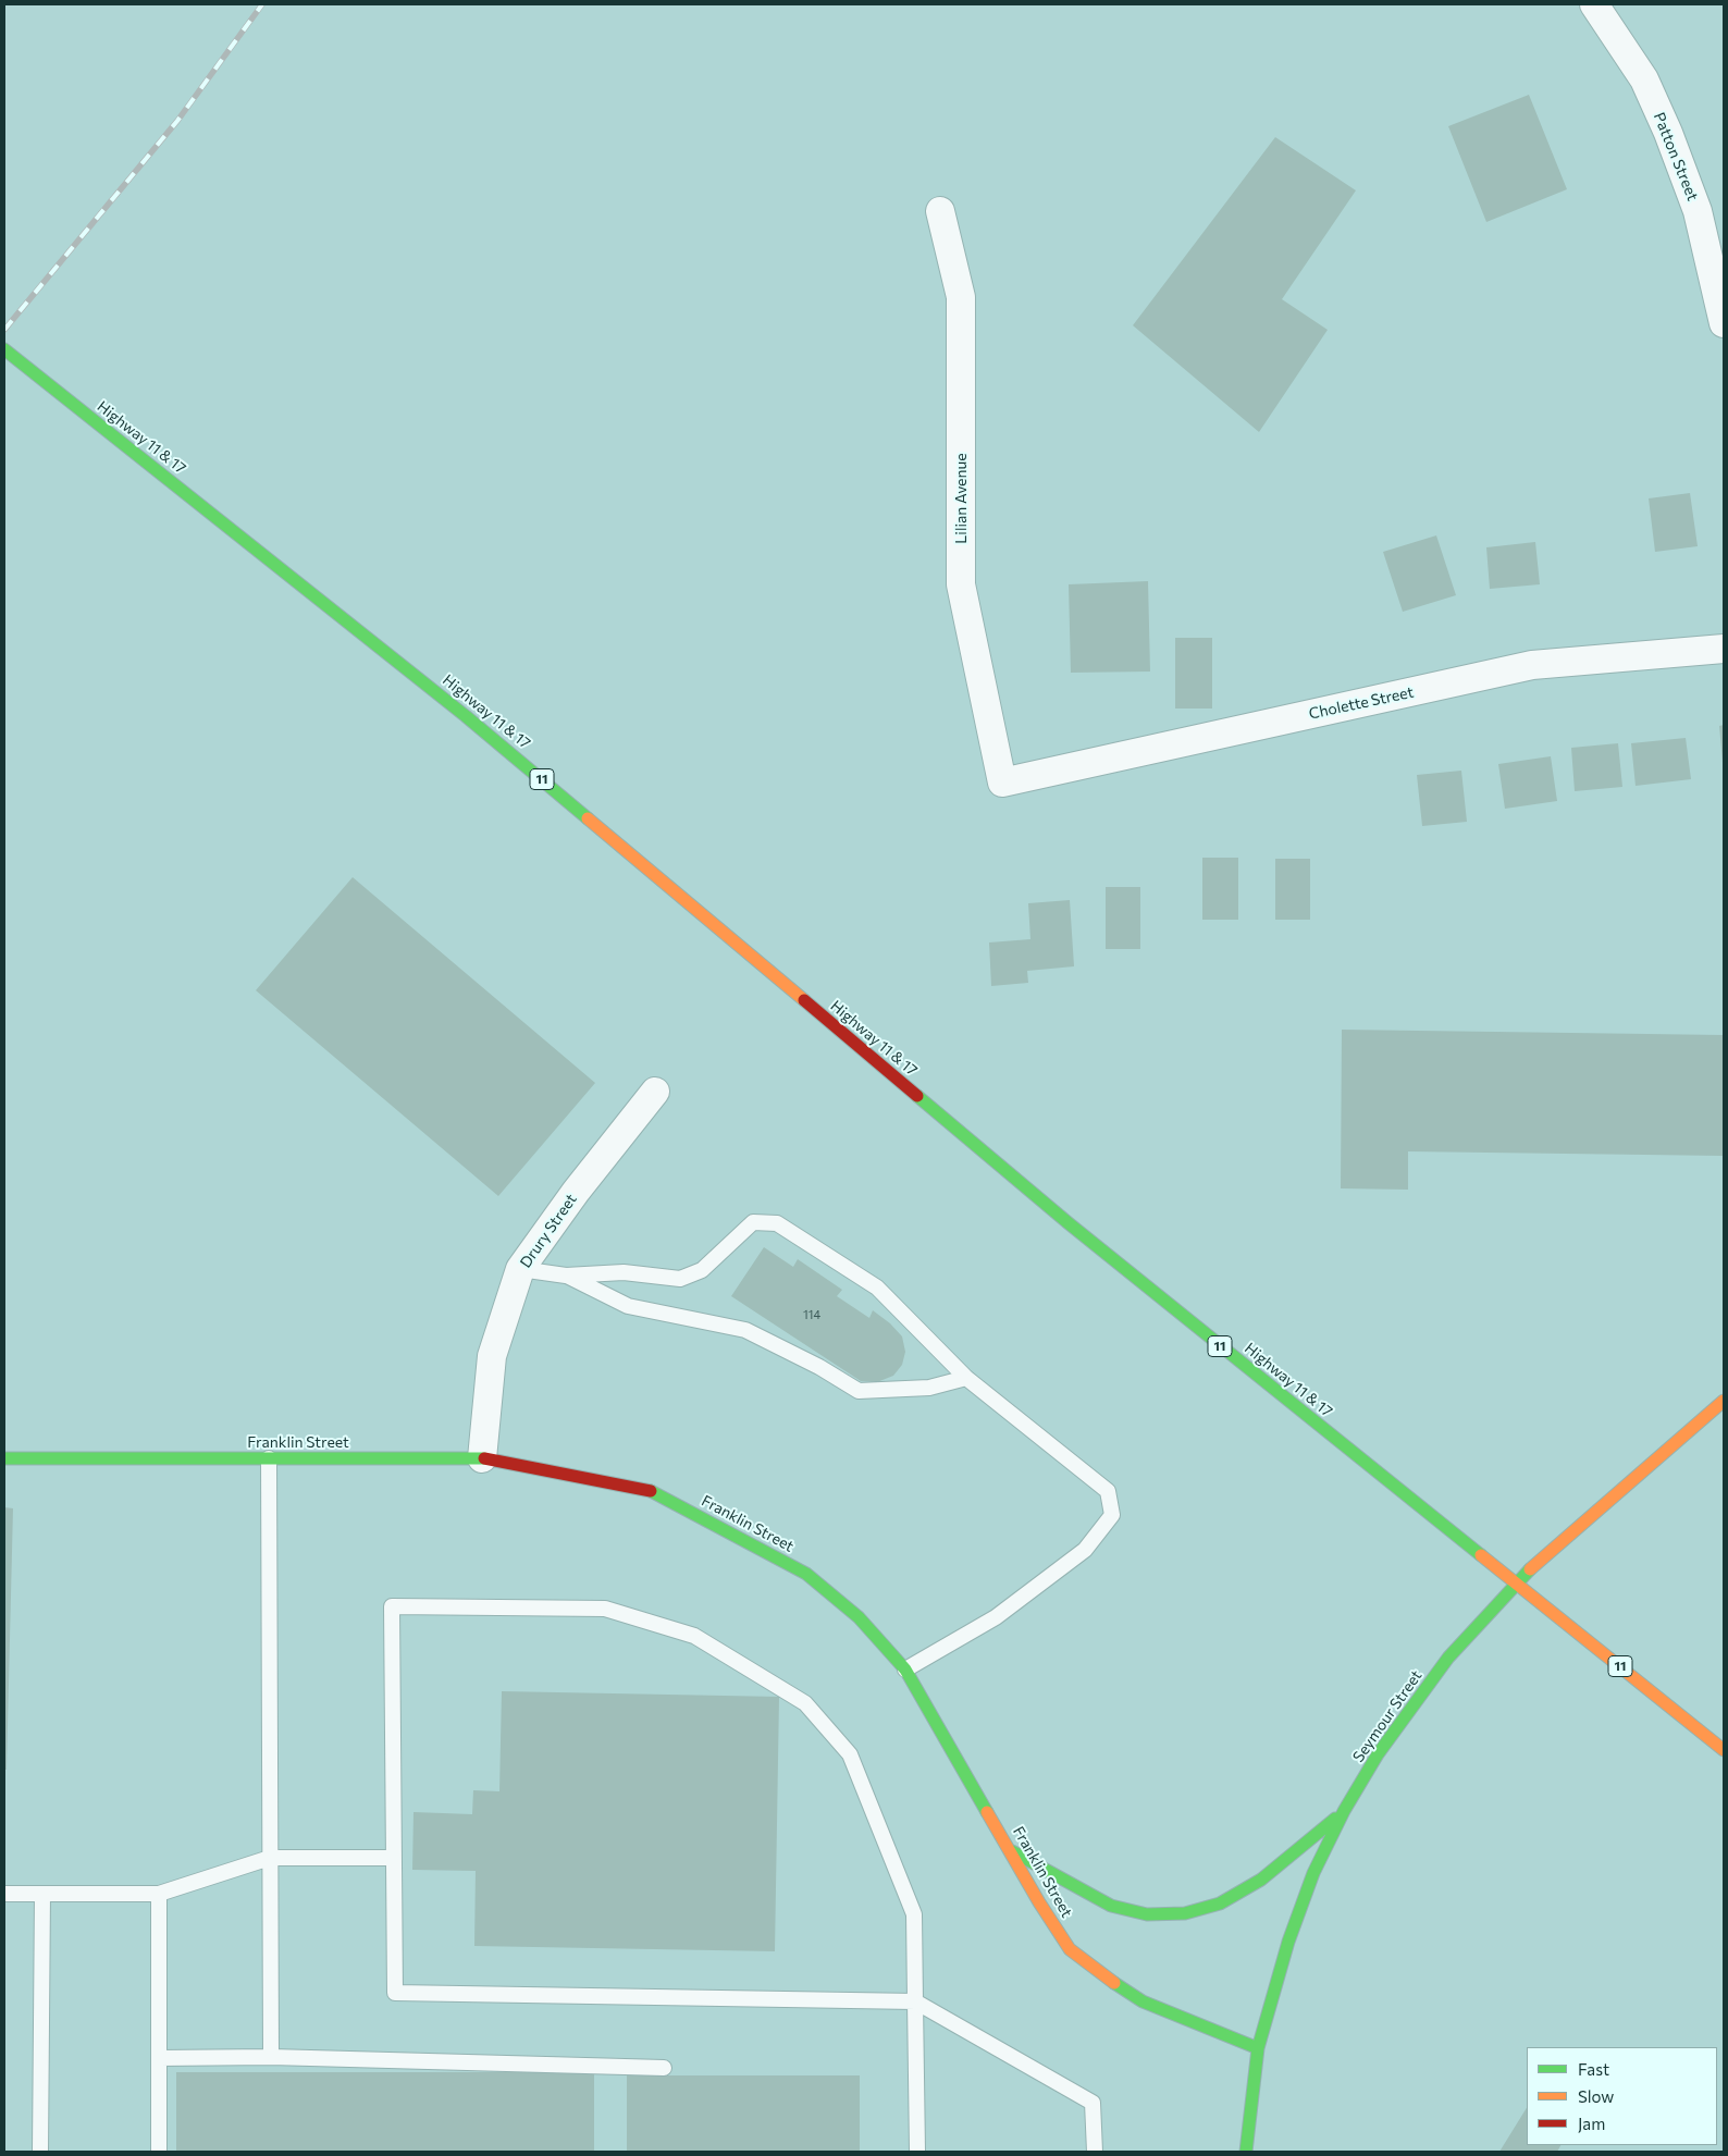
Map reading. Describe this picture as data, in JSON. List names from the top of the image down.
{
  "streets": {
    "main road": [
      "Highway 11 & 17",
      "11",
      "Franklin Street",
      "Seymour Street"
    ],
    "street": [
      "Patton Street",
      "Lilian Avenue",
      "Cholette Street",
      "Drury Street"
    ]
  },
  "crossings": [
    ["Highway 11 & 17", "Seymour Street"],
    ["Lilian Avenue", "Cholette Street"],
    ["Drury Street", "Franklin Street"],
    ["Franklin Street", "Seymour Street"]
  ],
  "house_numbers": ["114"],
  "legend": ["Fast", "Slow", "Jam"]
}
